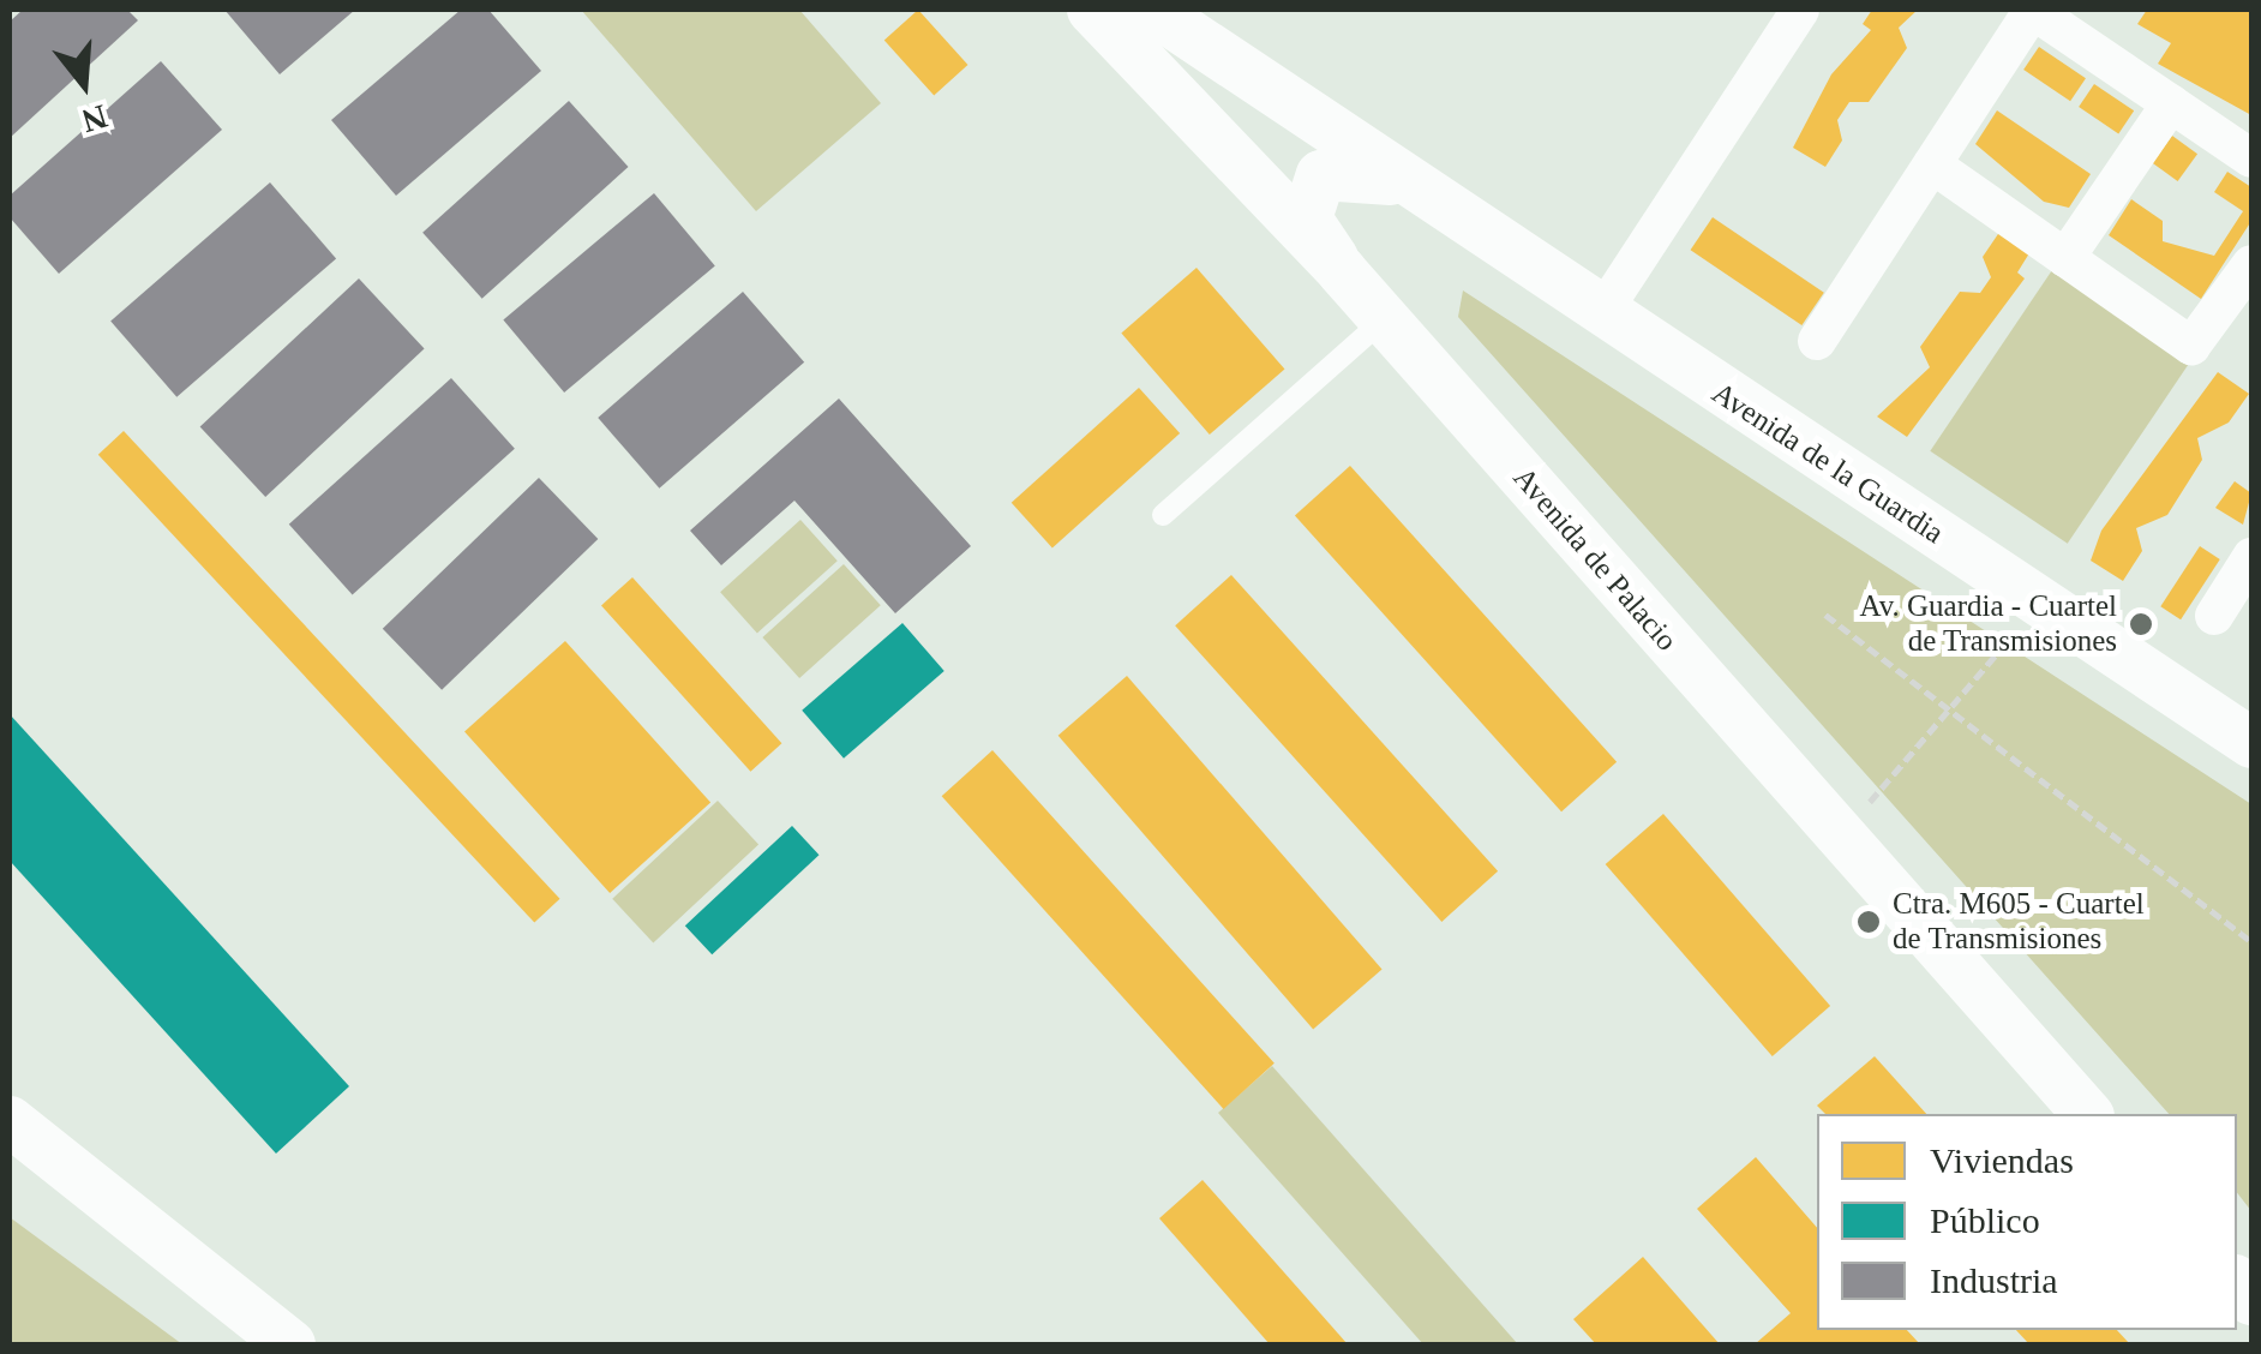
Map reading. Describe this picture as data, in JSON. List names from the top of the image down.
{
  "streets": {
    "street": ["Avenida de la Guardia", "Avenida de Palacio"]
  },
  "crossings": [
    ["Avenida de la Guardia", "Avenida de Palacio"]
  ],
  "places": ["Av. Guardia - Cuartel de Transmisiones", "Ctra. M605 - Cuartel de Transmisiones"],
  "legend": ["Viviendas", "Público", "Industria"],
  "north": "bottom"
}
